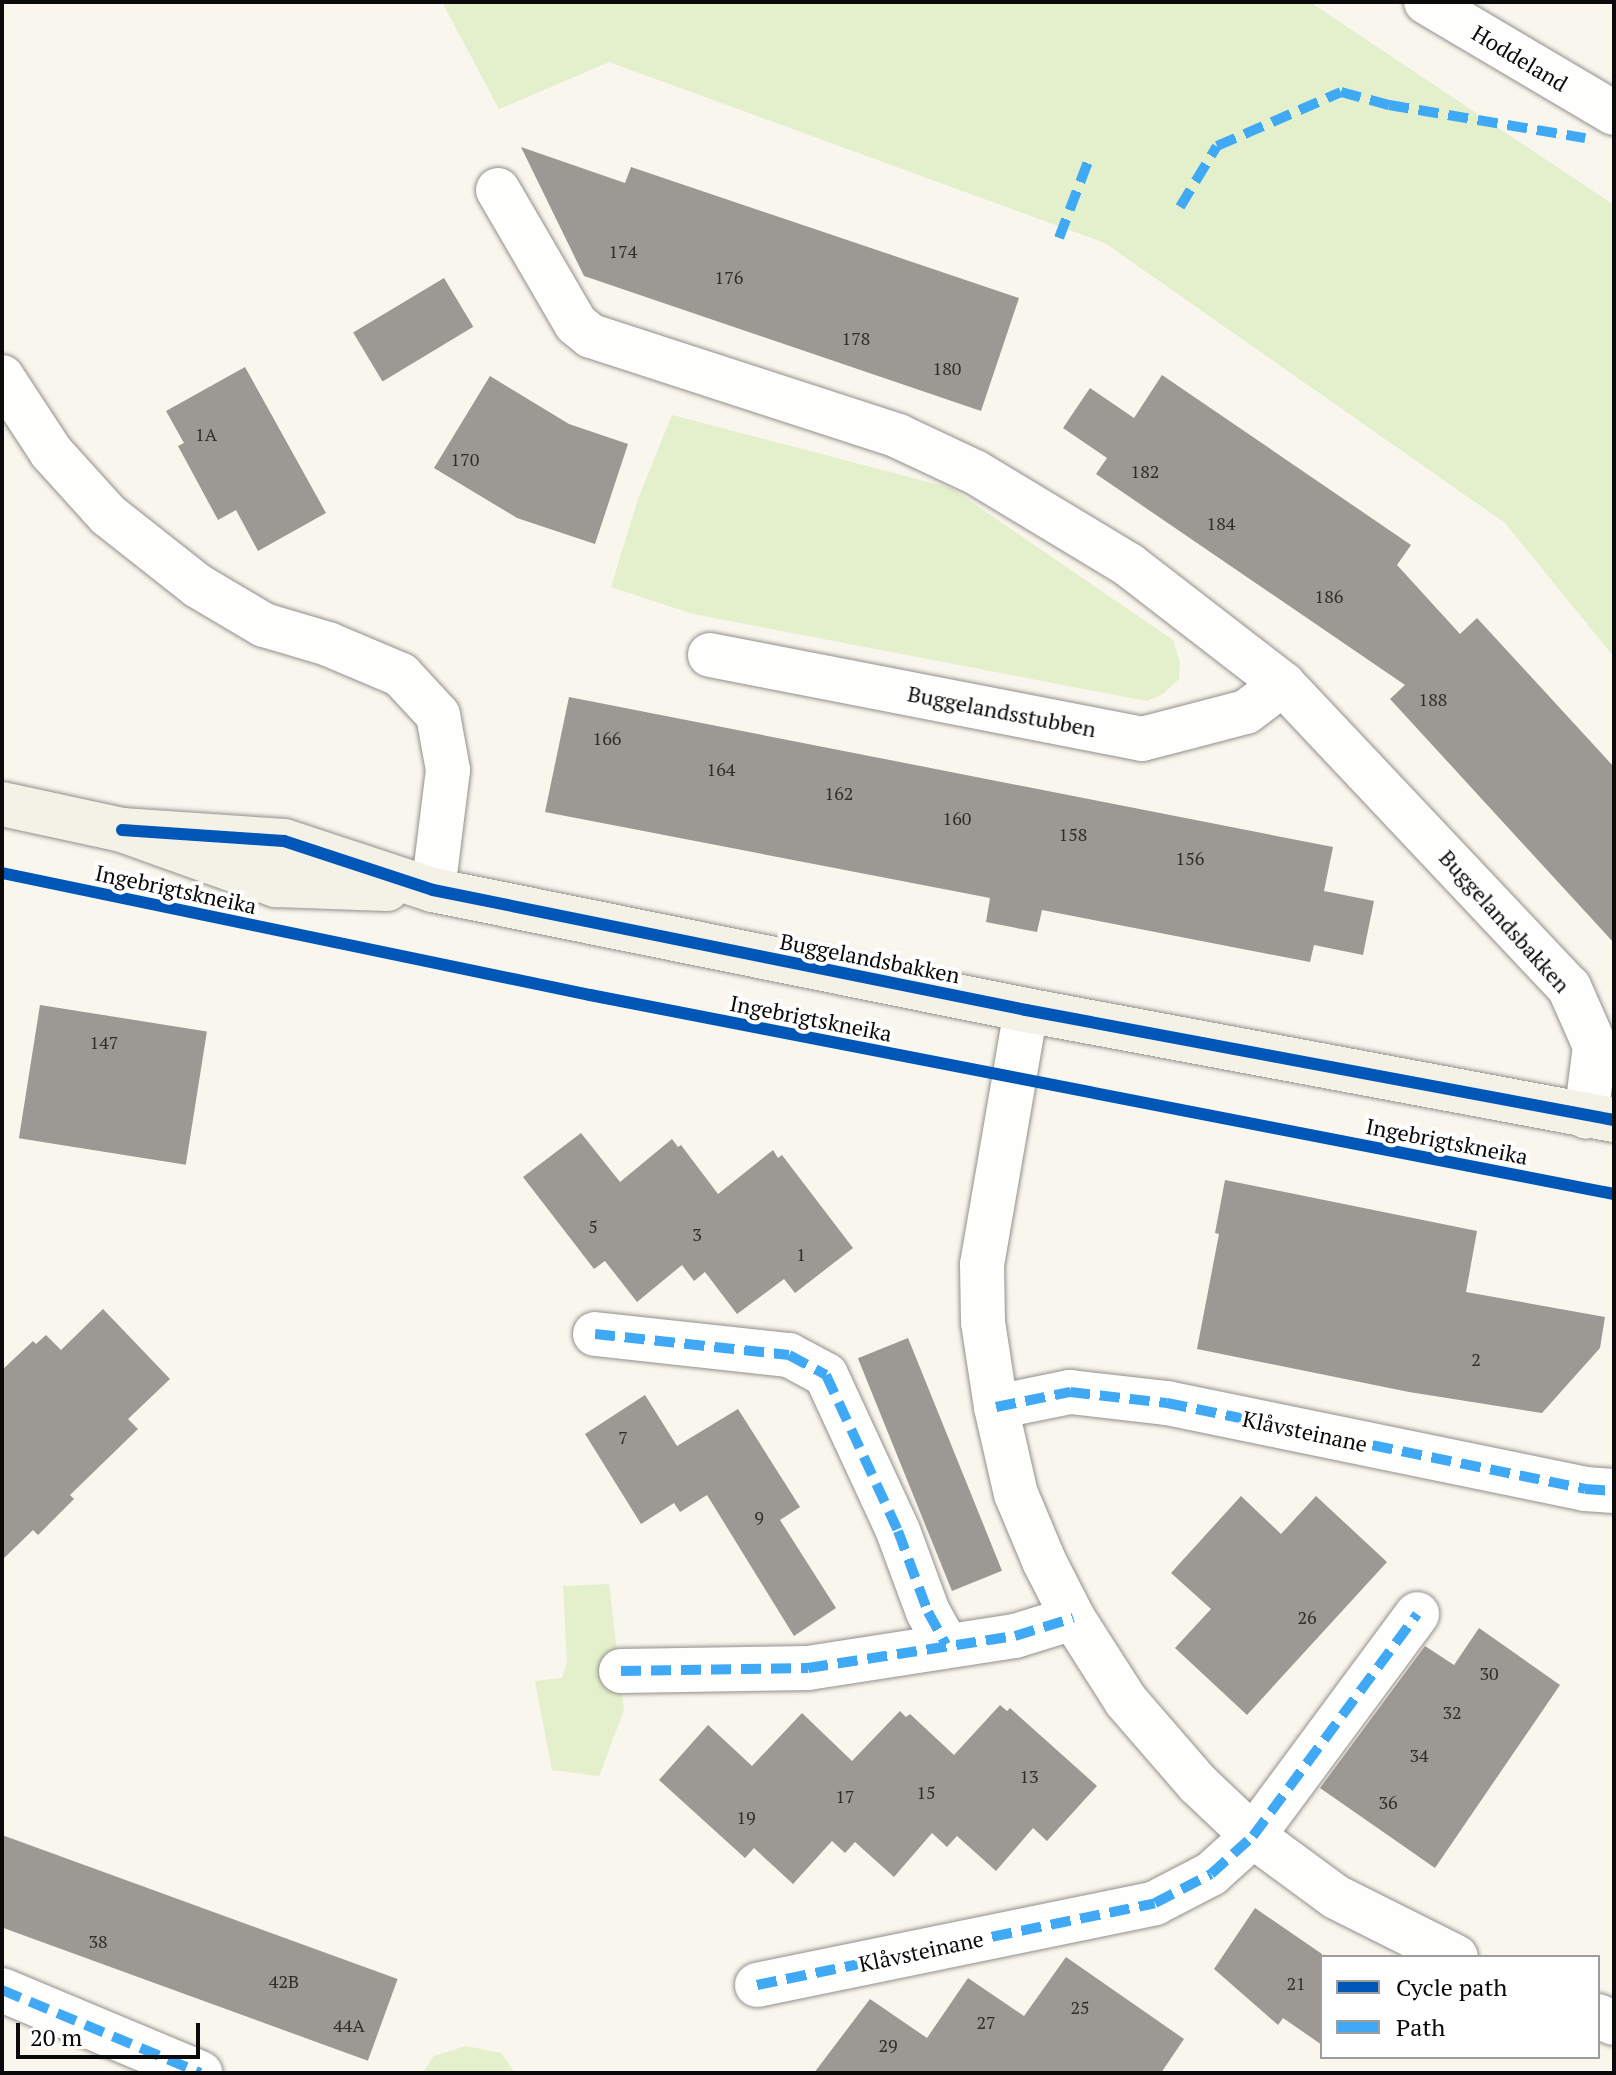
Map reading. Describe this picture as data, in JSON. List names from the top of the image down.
{
  "streets": {
    "street": [
      "Hoddeland",
      "Buggelandsstubben",
      "Buggelandsbakken",
      "Klåvsteinane"
    ],
    "cycle path": ["Ingebrigtskneika"]
  },
  "crossings": [
    ["Buggelandsstubben", "Buggelandsbakken"]
  ],
  "house_numbers": [
    "174",
    "176",
    "178",
    "180",
    "1A",
    "170",
    "182",
    "184",
    "186",
    "188",
    "166",
    "164",
    "162",
    "160",
    "158",
    "156",
    "147",
    "5",
    "3",
    "1",
    "2",
    "7",
    "9",
    "26",
    "30",
    "32",
    "34",
    "13",
    "15",
    "17",
    "36",
    "19",
    "38",
    "42B",
    "21",
    "25",
    "27",
    "44A",
    "29"
  ],
  "legend": ["Cycle path", "Path"],
  "scale_bar": "20 m"
}
